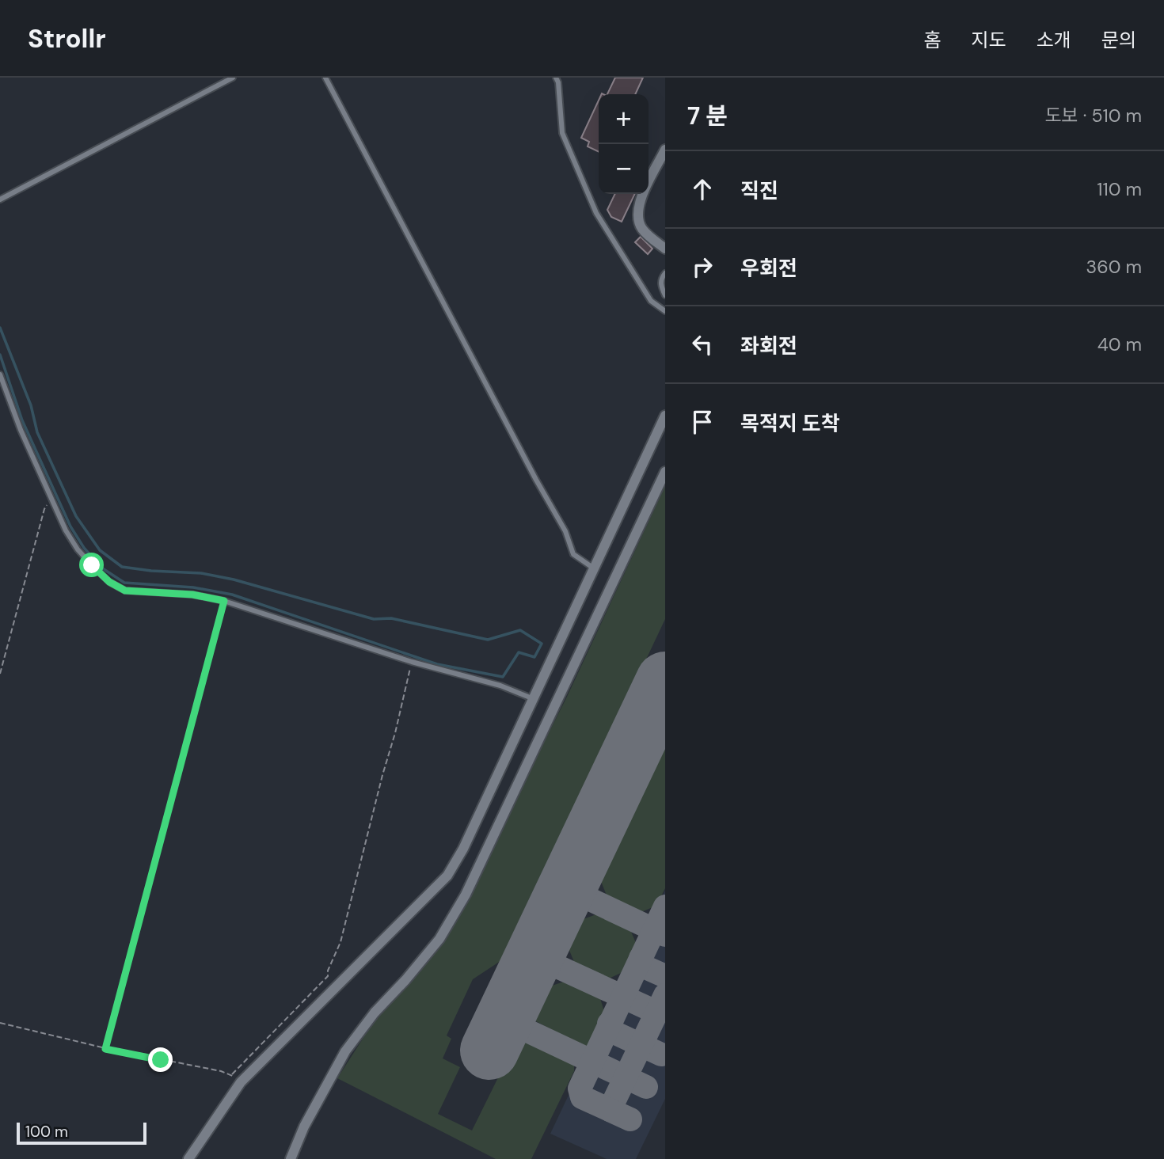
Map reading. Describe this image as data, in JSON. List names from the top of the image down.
{
  "scale_bar": "100 m",
  "page": {
    "header": "Strollr",
    "nav": [
      "홈",
      "지도",
      "소개",
      "문의"
    ],
    "heading": ["7 분", "도보 · 510 m"],
    "map_buttons": ["+", "−"],
    "list": [
      ["직진", "110 m"],
      ["우회전", "360 m"],
      ["좌회전", "40 m"],
      "목적지 도착"
    ],
    "scale": "100 m"
  }
}
